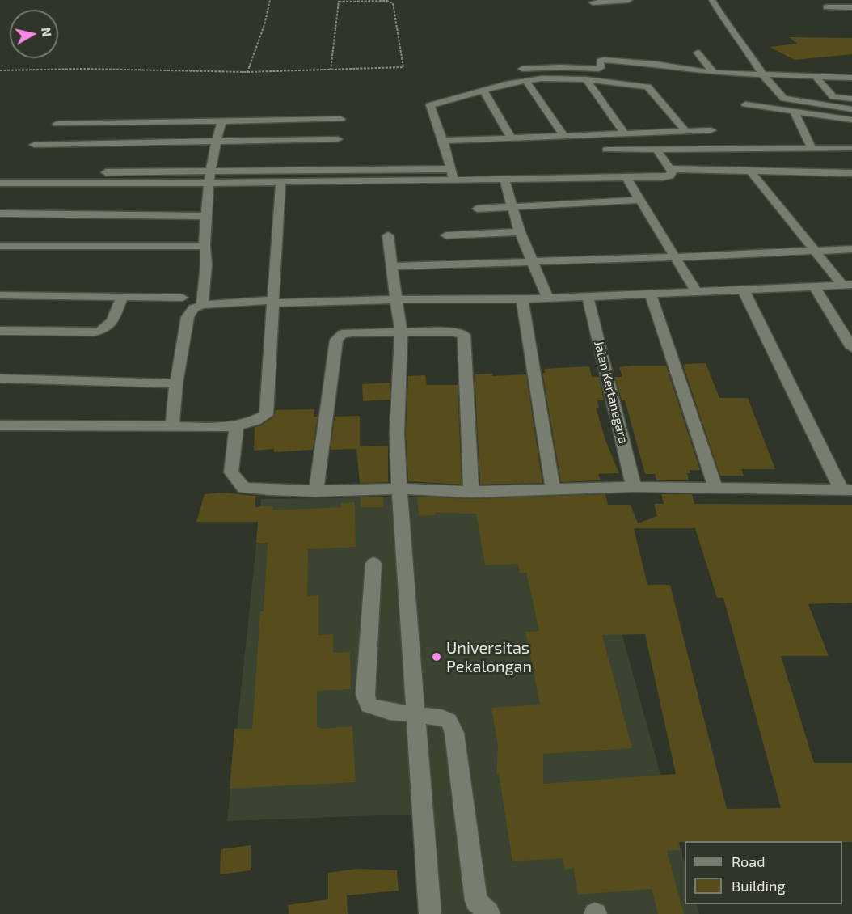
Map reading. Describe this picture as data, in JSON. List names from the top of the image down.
{
  "streets": {
    "street": ["Jalan Kertanegara"]
  },
  "places": ["Universitas Pekalongan"],
  "legend": ["Road", "Building"],
  "north": "right"
}
